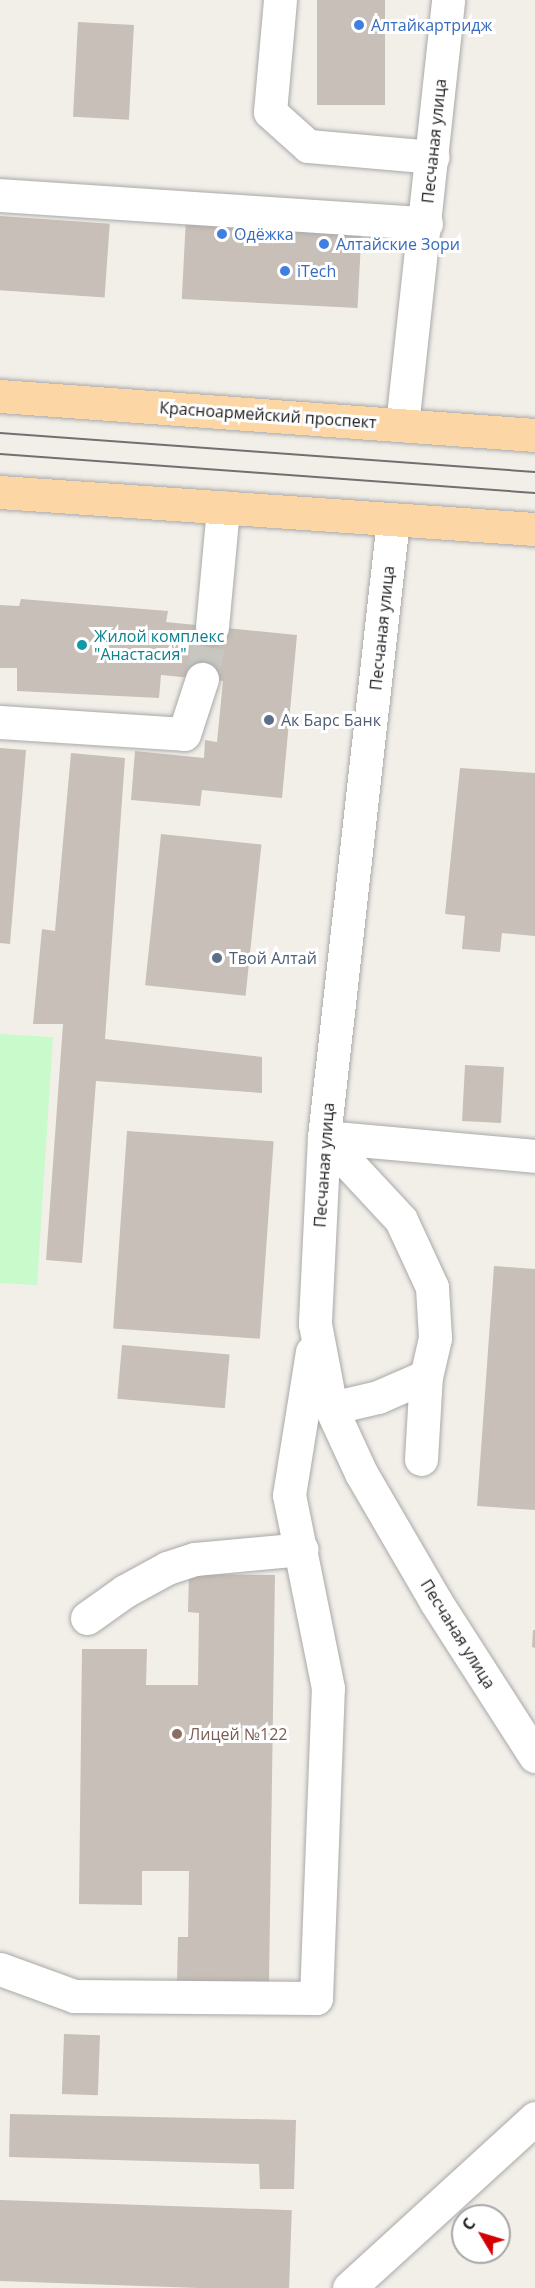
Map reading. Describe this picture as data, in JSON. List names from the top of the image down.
{
  "streets": {
    "main road": ["Красноармейский проспект"],
    "street": ["Песчаная улица"]
  },
  "crossings": [
    ["Песчаная улица", "Красноармейский проспект"]
  ],
  "places": [
    "Алтайкартридж",
    "Одёжка",
    "Алтайские Зори",
    "iTech",
    "Жилой комплекс \"Анастасия\"",
    "Ак Барс Банк",
    "Твой Алтай",
    "Лицей №122"
  ],
  "north": "top left"
}
